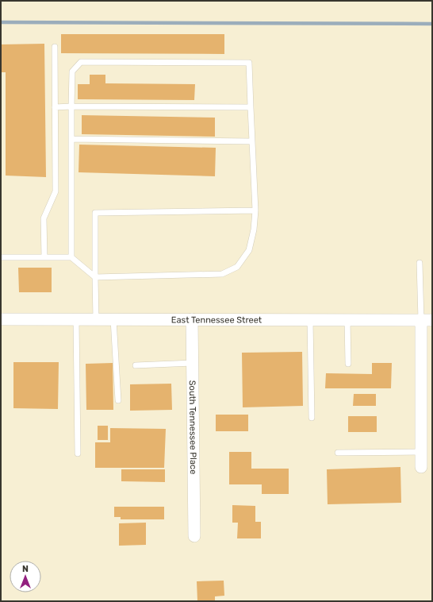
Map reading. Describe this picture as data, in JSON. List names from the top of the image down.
{
  "streets": {
    "street": ["East Tennessee Street", "South Tennessee Place"]
  },
  "crossings": [
    ["East Tennessee Street", "South Tennessee Place"]
  ],
  "north": "top"
}
